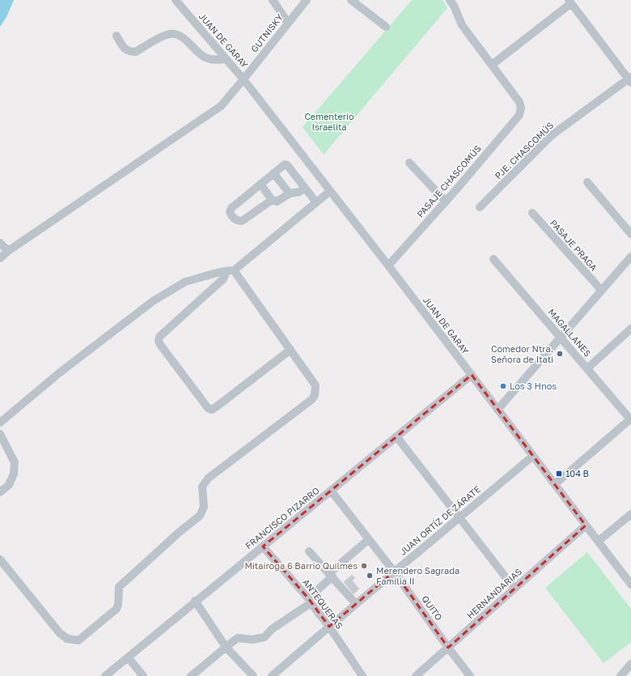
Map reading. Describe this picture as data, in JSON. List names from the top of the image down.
{
  "streets": {
    "street": [
      "GUTNISKY",
      "JUAN DE GARAY",
      "PJE. CHASCOMÚS",
      "PASAJE CHASCOMÚS",
      "PASAJE PRAGA",
      "MAGALLANES",
      "FRANCISCO PIZARRO",
      "JUAN ORTÍZ DE ZÁRATE",
      "HERNANDARIAS",
      "ANTEQUERAS",
      "QUITO"
    ]
  },
  "crossings": [
    ["GUTNISKY", "JUAN DE GARAY"],
    ["JUAN DE GARAY", "PASAJE CHASCOMÚS"],
    ["JUAN DE GARAY", "FRANCISCO PIZARRO"],
    ["JUAN DE GARAY", "JUAN ORTÍZ DE ZÁRATE"],
    ["JUAN DE GARAY", "HERNANDARIAS"],
    ["FRANCISCO PIZARRO", "ANTEQUERAS"],
    ["FRANCISCO PIZARRO", "QUITO"],
    ["JUAN ORTÍZ DE ZÁRATE", "ANTEQUERAS"],
    ["JUAN ORTÍZ DE ZÁRATE", "QUITO"],
    ["HERNANDARIAS", "QUITO"]
  ],
  "parks": ["Cementerio Israelita"],
  "places": {
    "other": [
      "Comedor Ntra. Señora de Itati",
      "Los 3 Hnos",
      "Mitairoga 6 Barrio Quilmes",
      "Merendero Sagrada Familia II"
    ],
    "transit": ["104 B"]
  }
}
